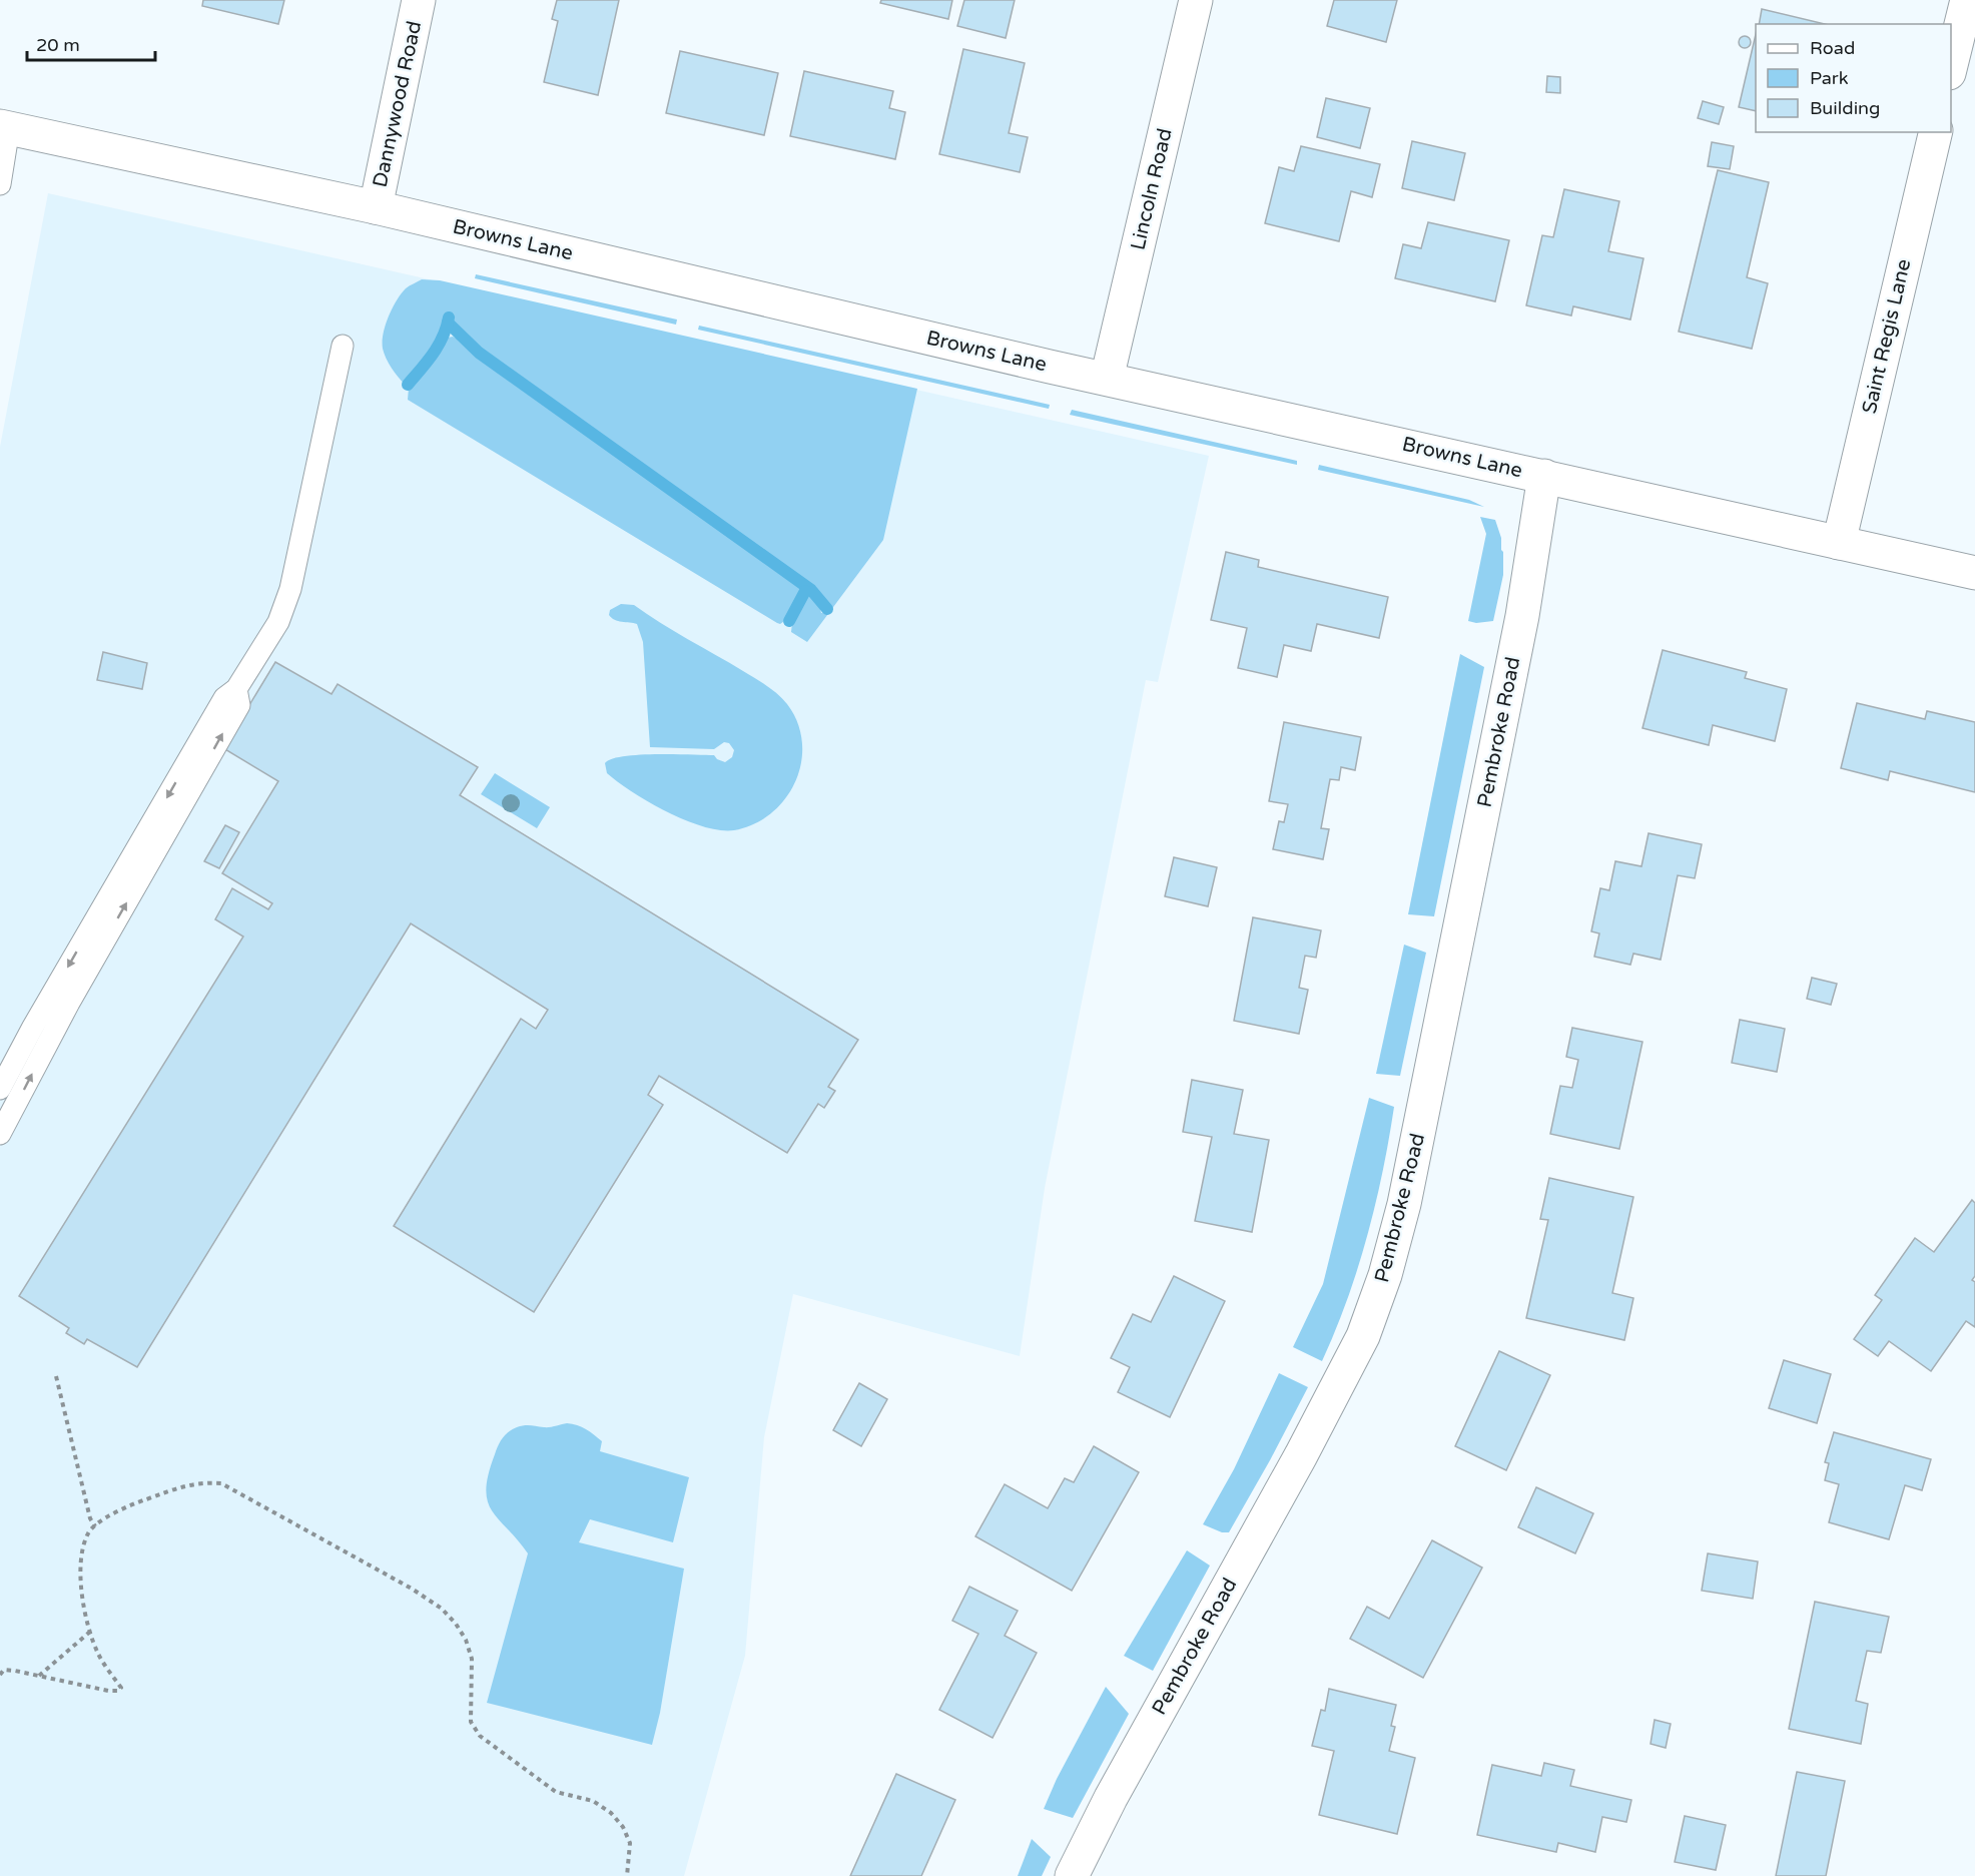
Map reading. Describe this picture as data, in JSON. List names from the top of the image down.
{
  "streets": {
    "street": [
      "Dannywood Road",
      "Lincoln Road",
      "Browns Lane",
      "Saint Regis Lane",
      "Pembroke Road"
    ]
  },
  "crossings": [
    ["Dannywood Road", "Browns Lane"],
    ["Lincoln Road", "Browns Lane"],
    ["Browns Lane", "Saint Regis Lane"],
    ["Browns Lane", "Pembroke Road"]
  ],
  "legend": ["Road", "Park", "Building"],
  "scale_bar": "20 m"
}
